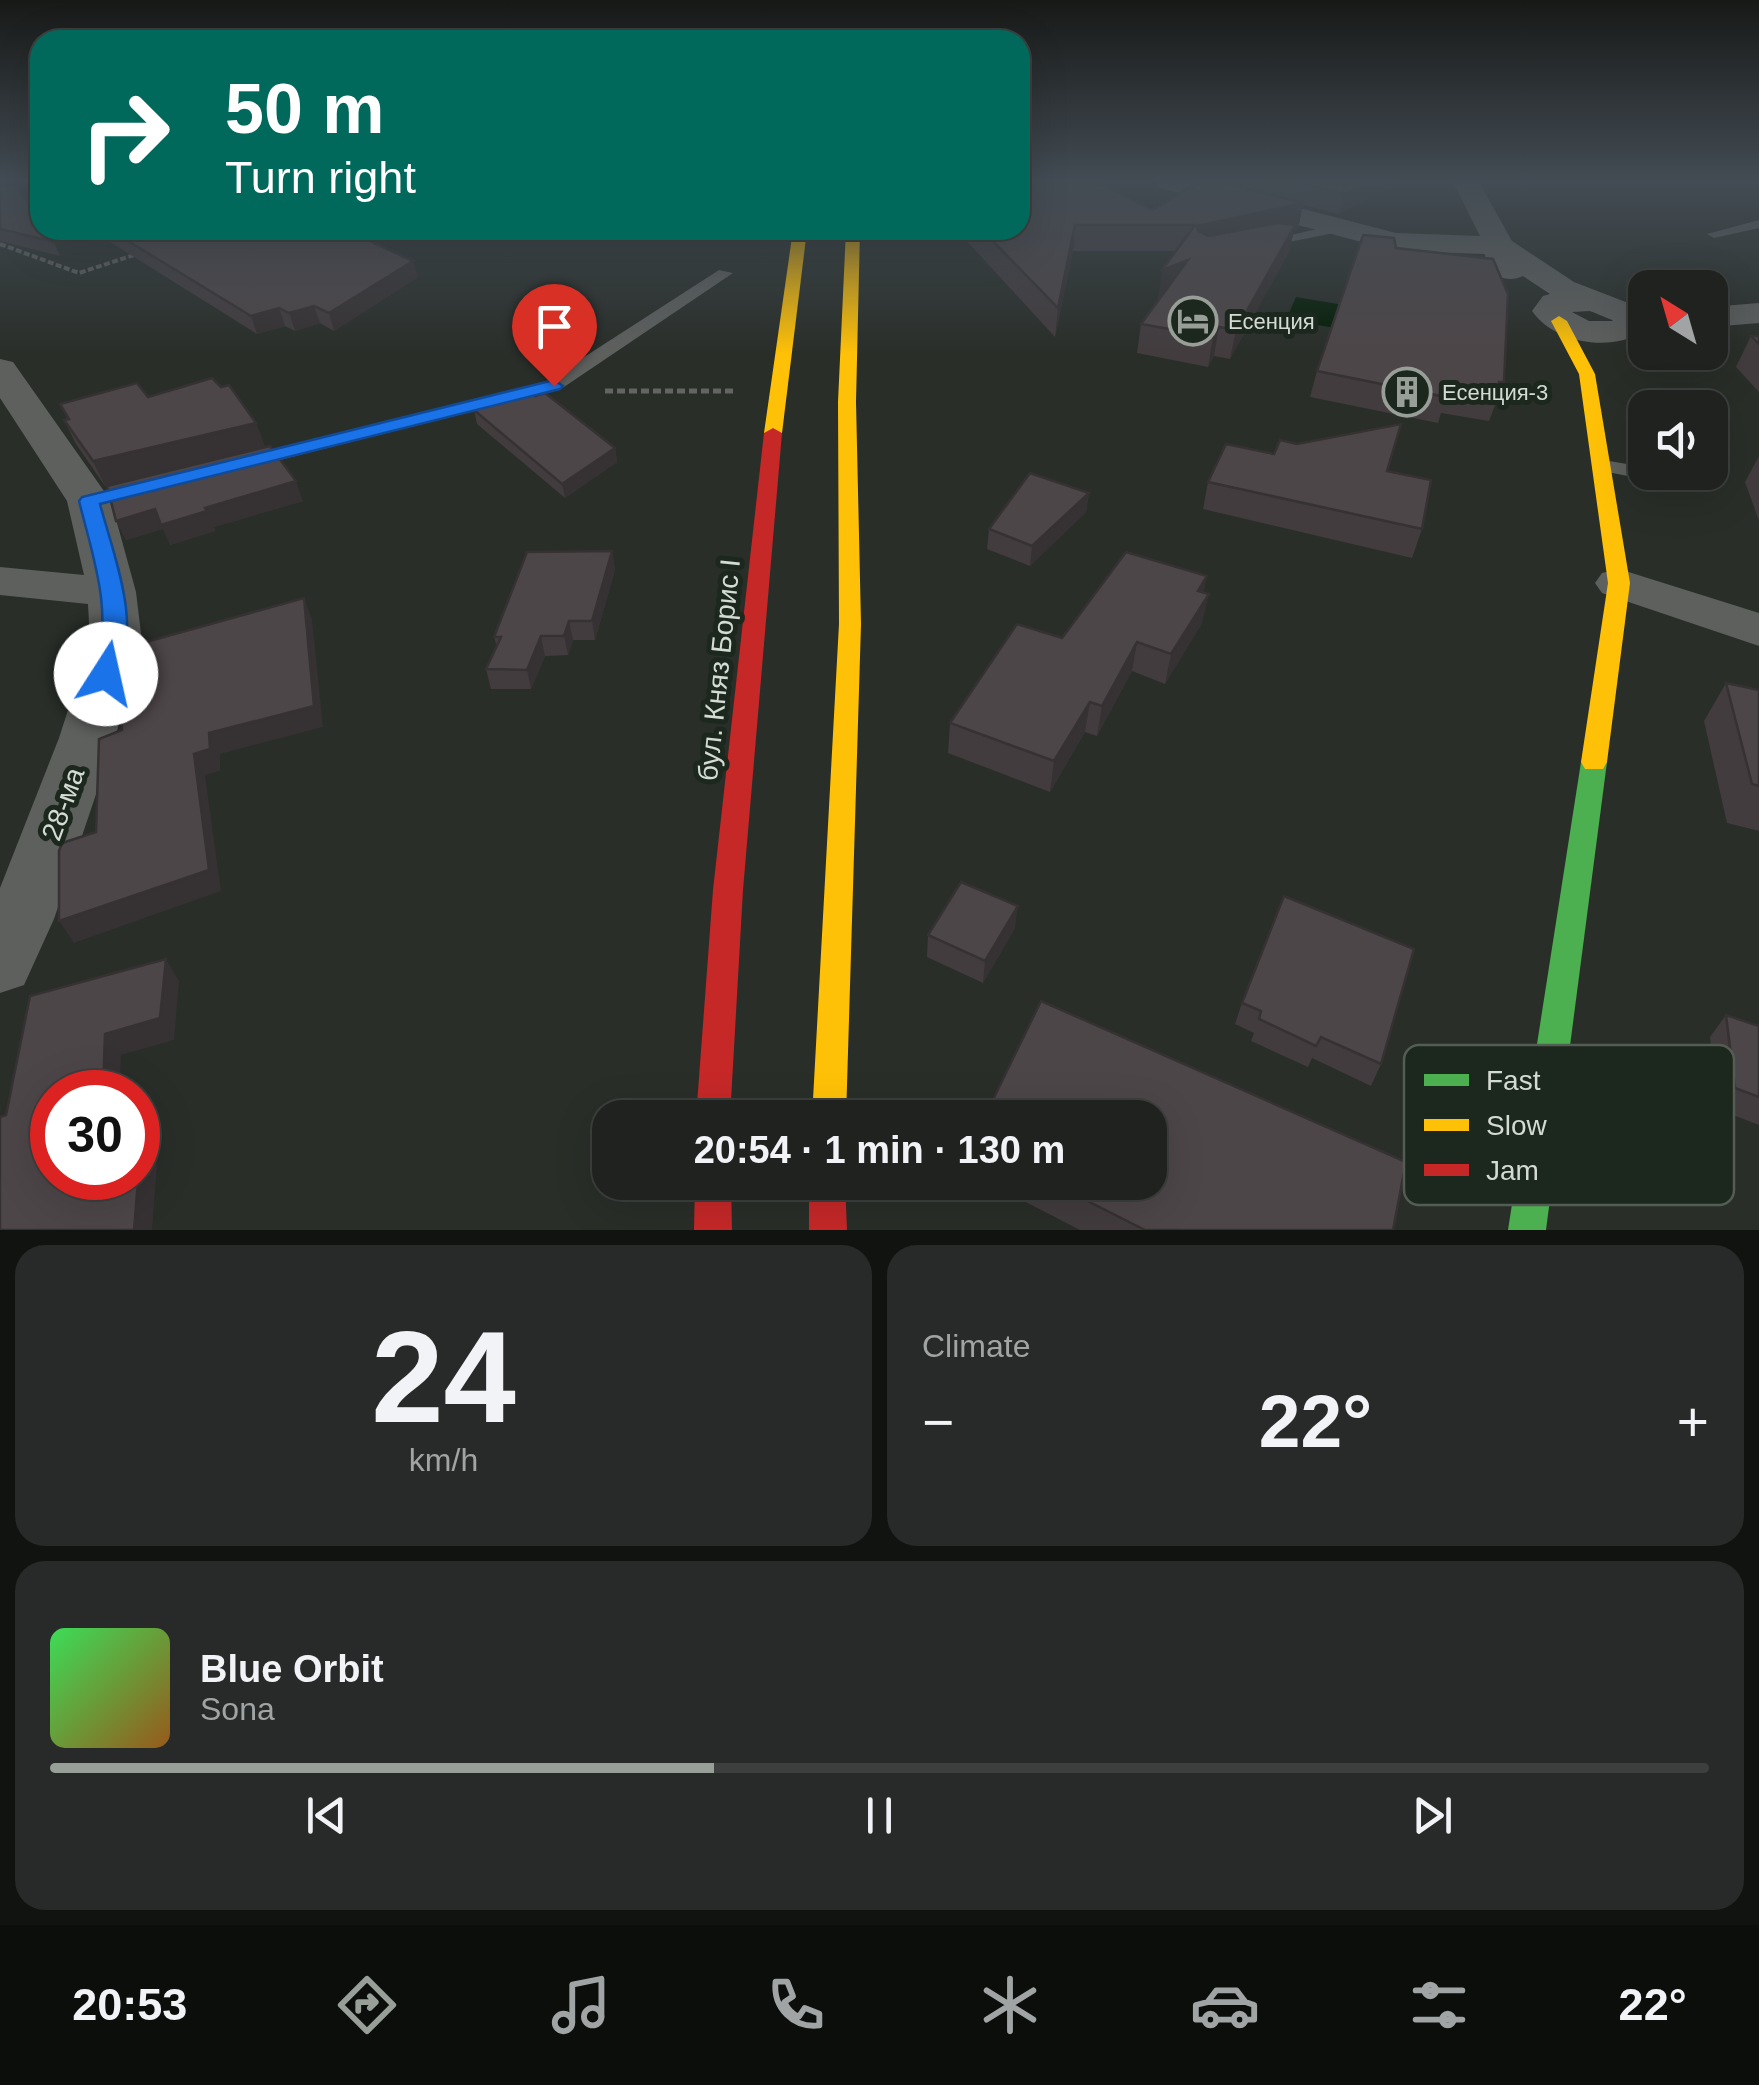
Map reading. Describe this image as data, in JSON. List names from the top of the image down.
{
  "streets": {
    "main road": ["бул. Княз Борис I"],
    "street": ["28-ма"]
  },
  "places": {
    "hotel": ["Есенция"],
    "building": ["Есенция-3"]
  },
  "legend": ["Fast", "Slow", "Jam"],
  "north": "top left",
  "page": {
    "turn": ["50 m", "Turn right"],
    "limit": "30",
    "trip": "20:54 · 1 min · 130 m",
    "tile": [
      ["24", "km/h"],
      "Climate"
    ],
    "heat": ["−", "22°", "+"],
    "song": ["Blue Orbit", "Sona"],
    "tabs": ["20:53", "22°"]
  }
}
